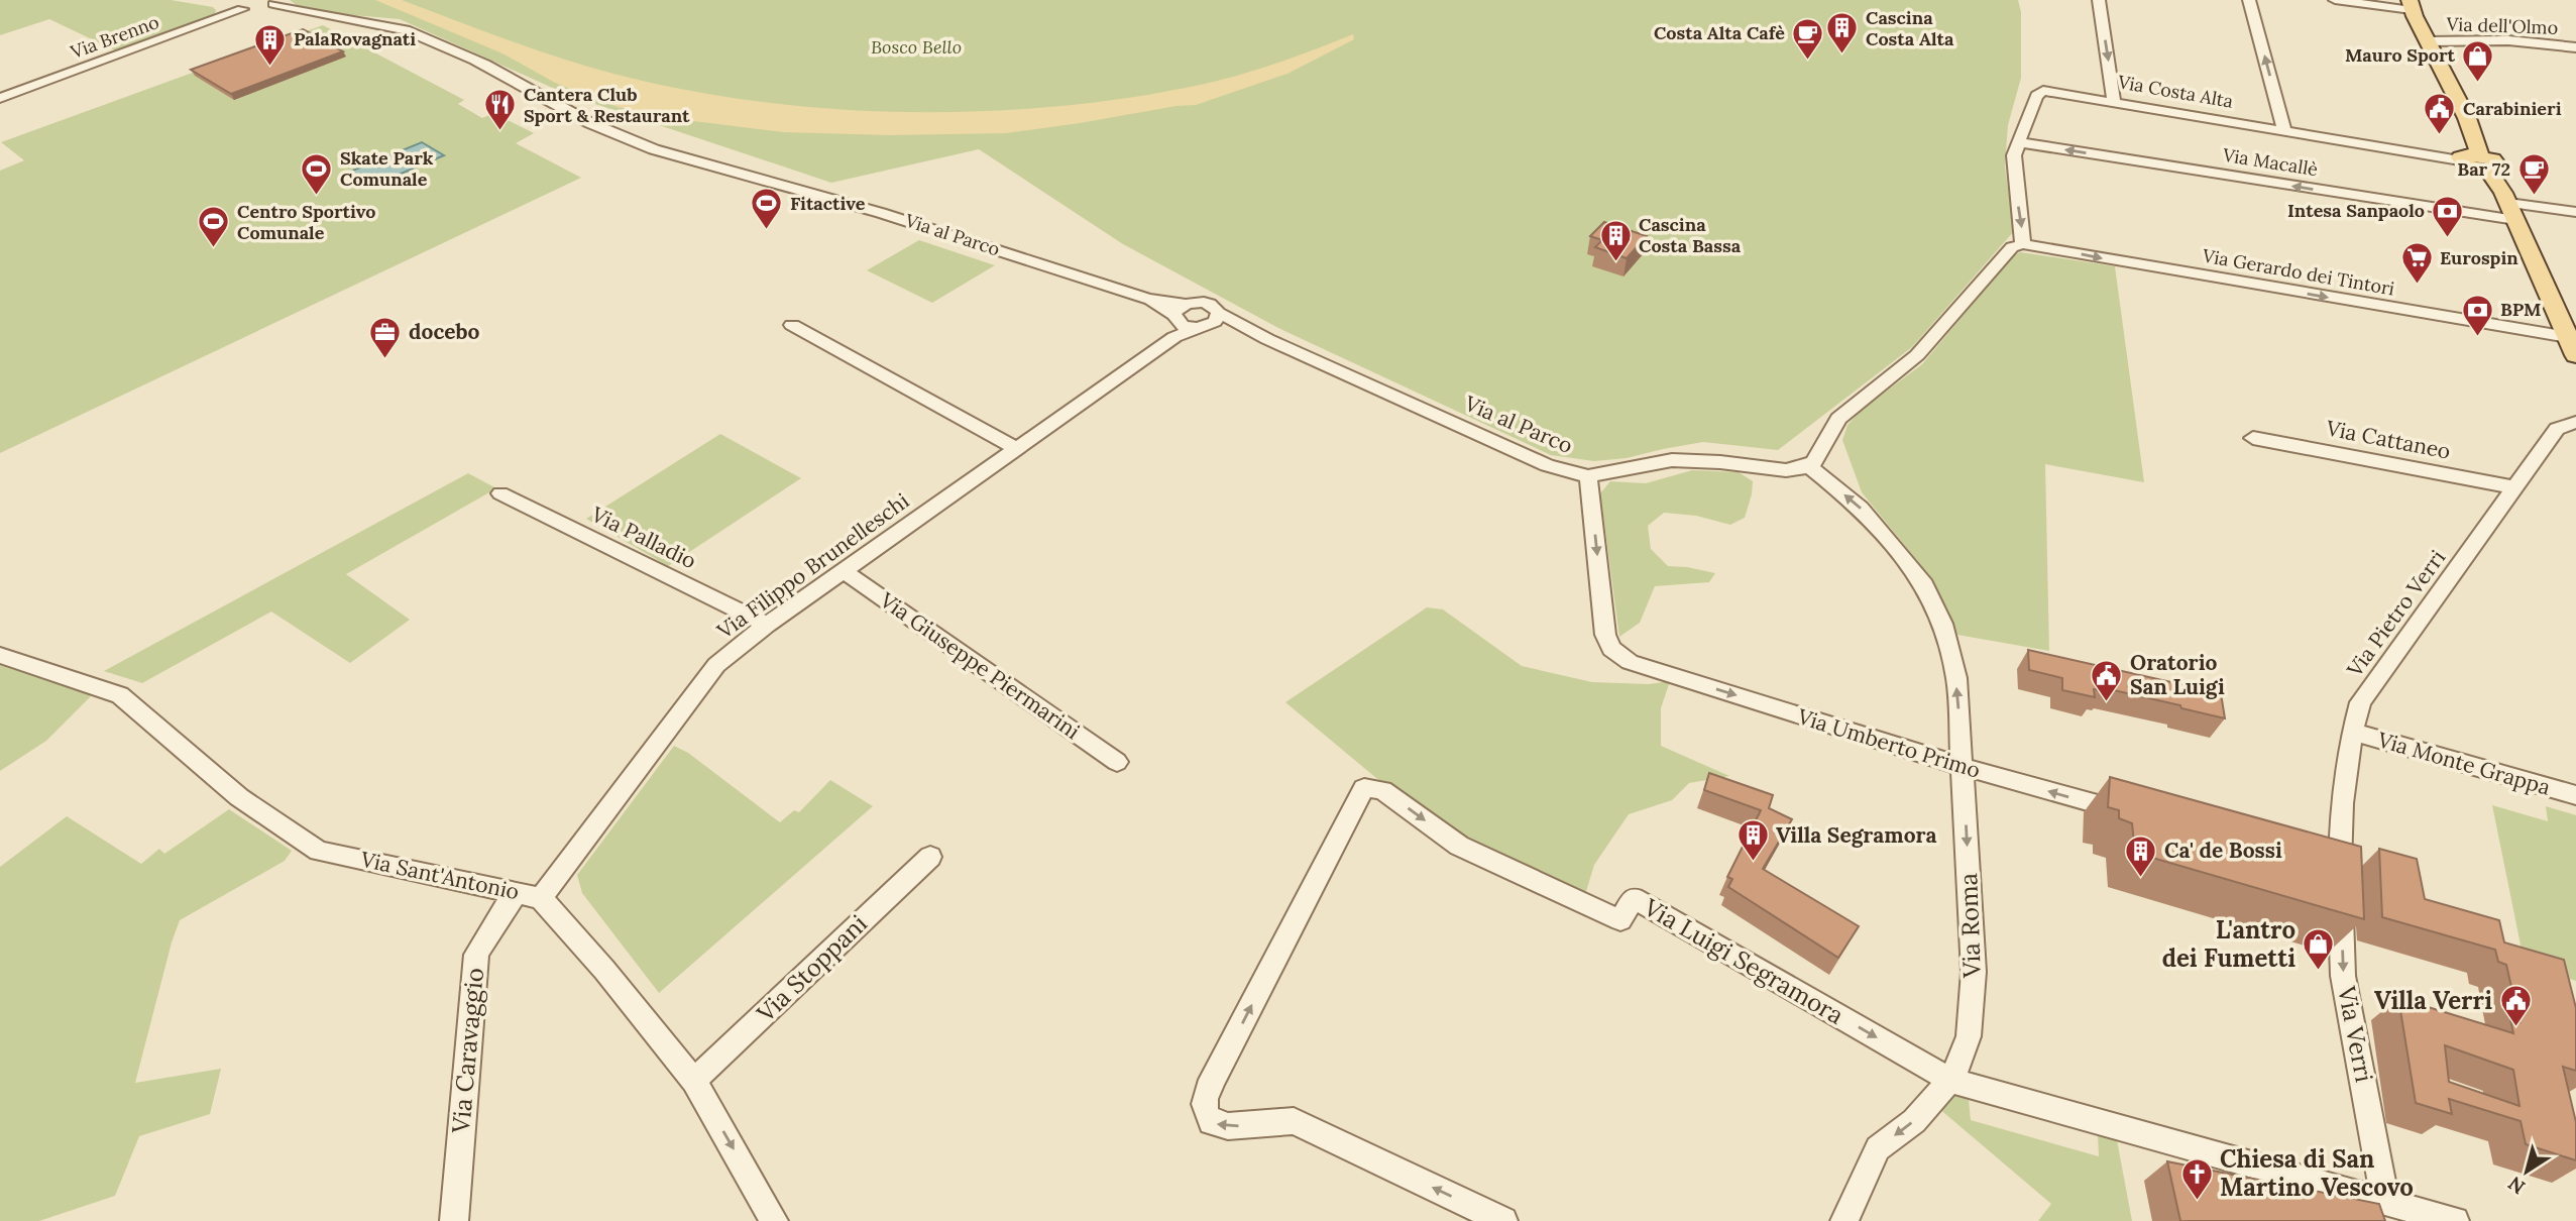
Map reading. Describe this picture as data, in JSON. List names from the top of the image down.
{
  "streets": {
    "street": [
      "Via dell'Olmo",
      "Via Brenno",
      "Via Costa Alta",
      "Via Macallè",
      "Via al Parco",
      "Via Gerardo dei Tintori",
      "Via Cattaneo",
      "Via Palladio",
      "Via Filippo Brunelleschi",
      "Via Pietro Verri",
      "Via Giuseppe Piermarini",
      "Via Umberto Primo",
      "Via Monte Grappa",
      "Via Sant'Antonio",
      "Via Roma",
      "Via Luigi Segramora",
      "Via Stoppani",
      "Via Verri",
      "Via Caravaggio"
    ]
  },
  "crossings": [
    ["Via Brenno", "Via al Parco"],
    ["Via Costa Alta", "Via Macallè"],
    ["Via Costa Alta", "Via Gerardo dei Tintori"],
    ["Via al Parco", "Via Filippo Brunelleschi"],
    ["Via al Parco", "Via Umberto Primo"],
    ["Via Cattaneo", "Via Pietro Verri"],
    ["Via Palladio", "Via Filippo Brunelleschi"],
    ["Via Filippo Brunelleschi", "Via Giuseppe Piermarini"],
    ["Via Filippo Brunelleschi", "Via Sant'Antonio"],
    ["Via Filippo Brunelleschi", "Via Caravaggio"],
    ["Via Pietro Verri", "Via Monte Grappa"],
    ["Via Pietro Verri", "Via Verri"],
    ["Via Umberto Primo", "Via Roma"],
    ["Via Sant'Antonio", "Via Stoppani"],
    ["Via Sant'Antonio", "Via Caravaggio"],
    ["Via Roma", "Via Luigi Segramora"]
  ],
  "one_way": [
    "Via Macallè",
    "Via Gerardo dei Tintori",
    "Via Roma",
    "Via Verri"
  ],
  "parks": ["Bosco Bello"],
  "places": {
    "building": [
      "Cascina Costa Alta",
      "PalaRovagnati",
      "Cascina Costa Bassa",
      "Villa Segramora",
      "Ca' de Bossi"
    ],
    "cafe": ["Costa Alta Cafè", "Bar 72"],
    "shop": ["Mauro Sport", "L'antro dei Fumetti"],
    "restaurant": ["Cantera Club Sport & Restaurant"],
    "public building": ["Carabinieri", "Oratorio San Luigi", "Villa Verri"],
    "sports": ["Skate Park Comunale", "Fitactive", "Centro Sportivo Comunale"],
    "bank": ["Intesa Sanpaolo", "BPM"],
    "supermarket": ["Eurospin"],
    "office": ["docebo"],
    "church": ["Chiesa di San Martino Vescovo"]
  },
  "north": "bottom left"
}
